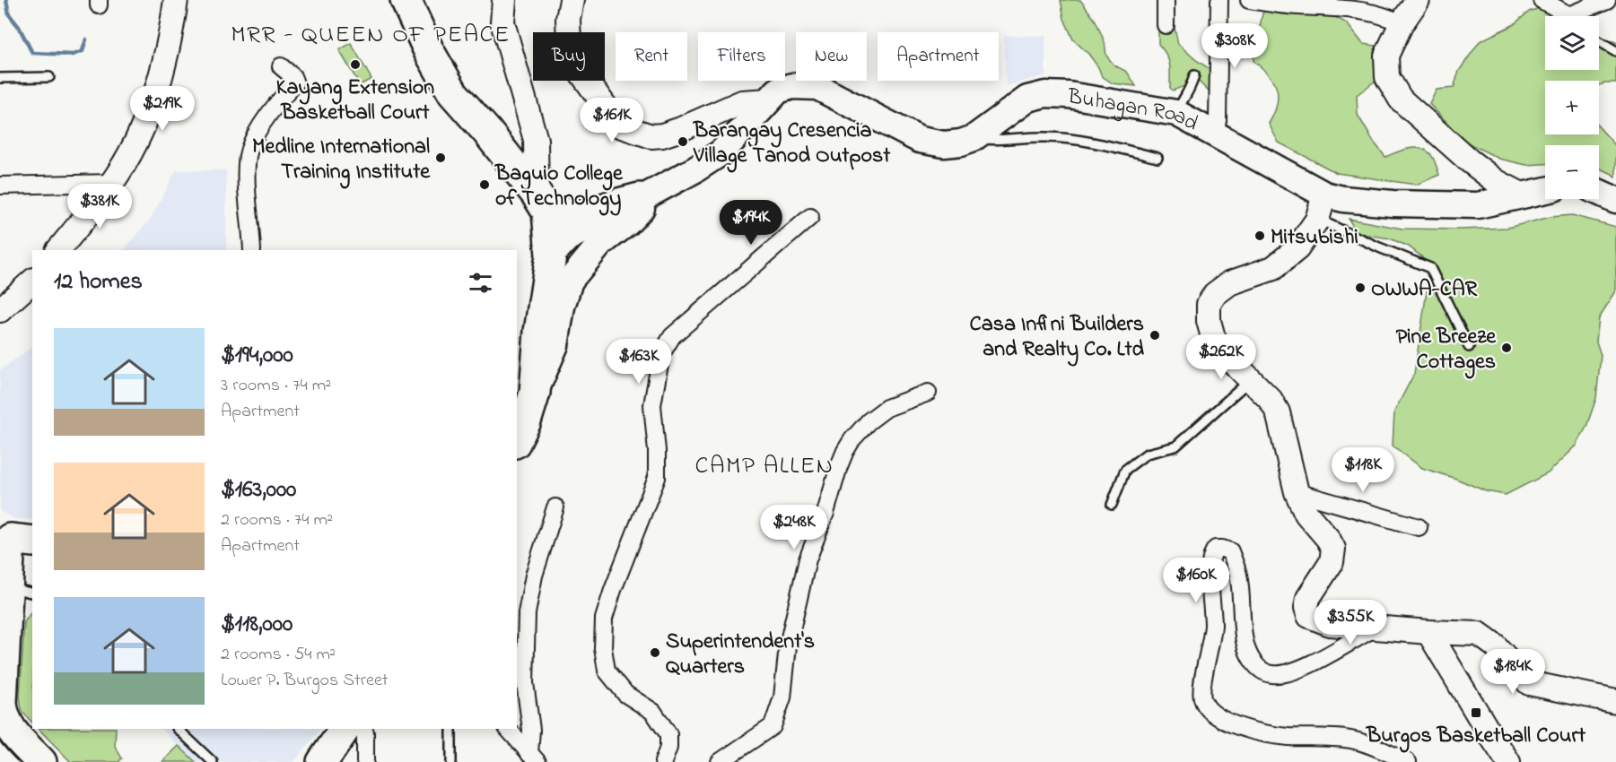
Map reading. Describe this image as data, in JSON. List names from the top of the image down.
{
  "streets": {
    "main road": ["Buhagan Road"]
  },
  "districts": ["MRR - QUEEN OF PEACE", "CAMP ALLEN"],
  "places": {
    "other": [
      "Kayang Extension Basketball Court",
      "Barangay Cresencia Village Tanod Outpost",
      "Medline International Training Institute",
      "Baguio College of Technology",
      "Mitsubishi",
      "OWWA-CAR",
      "Casa Infini Builders and Realty Co. Ltd",
      "Pine Breeze Cottages",
      "Superintendent's Quarters"
    ],
    "transit": ["Burgos Basketball Court"]
  },
  "page": {
    "map_buttons": ["+", "−"],
    "price": [
      "$308K",
      "$219K",
      "$161K",
      "$381K",
      "$194K",
      "$262K",
      "$163K",
      "$118K",
      "$248K",
      "$160K",
      "$355K",
      "$184K"
    ],
    "chip": [
      "Buy",
      "Rent",
      "Filters",
      "New",
      "Apartment"
    ],
    "heading": "12 homes",
    "list": [
      {
        "name": "$194,000",
        "note": "3 rooms · 74 m² · Apartment"
      },
      {
        "name": "$163,000",
        "note": "2 rooms · 74 m² · Apartment"
      },
      {
        "name": "$118,000",
        "note": "2 rooms · 54 m² · Lower P. Burgos Street"
      }
    ]
  }
}
